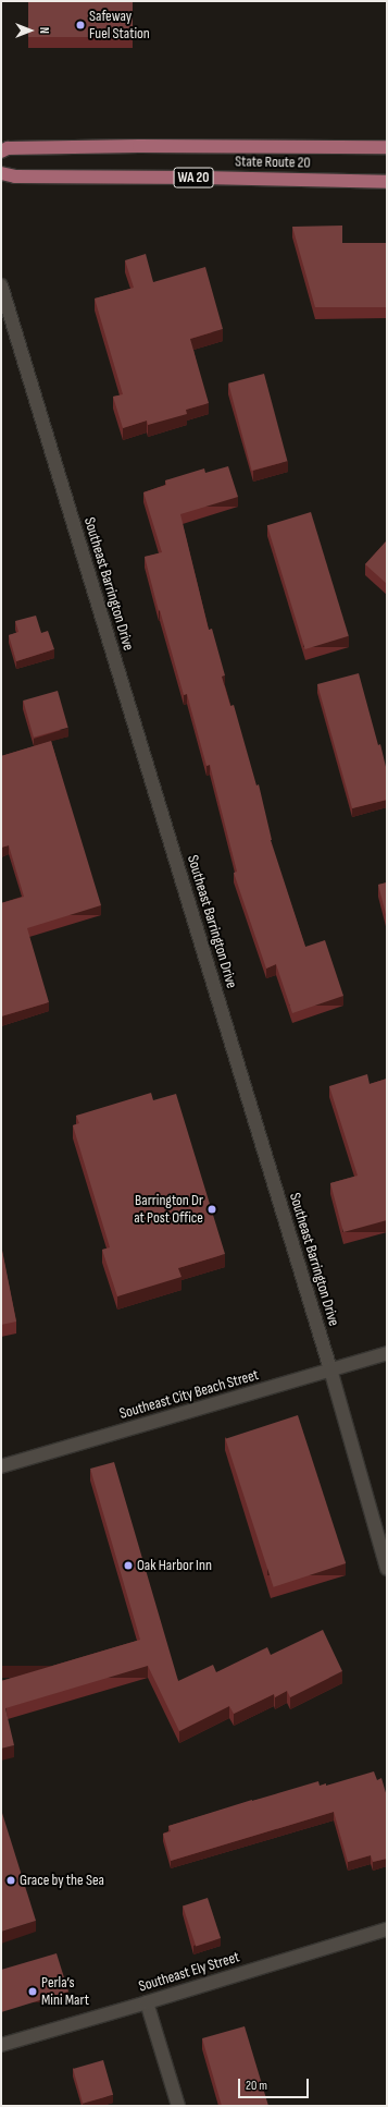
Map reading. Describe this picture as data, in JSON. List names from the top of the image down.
{
  "streets": {
    "main road": ["State Route 20", "WA 20"],
    "street": ["Southeast Barrington Drive", "Southeast City Beach Street", "Southeast Ely Street"]
  },
  "crossings": [
    ["Southeast Barrington Drive", "Southeast City Beach Street"]
  ],
  "places": [
    "Safeway Fuel Station",
    "Barrington Dr at Post Office",
    "Oak Harbor Inn",
    "Grace by the Sea",
    "Perla’s Mini Mart"
  ],
  "scale_bar": "20 m",
  "north": "right"
}
